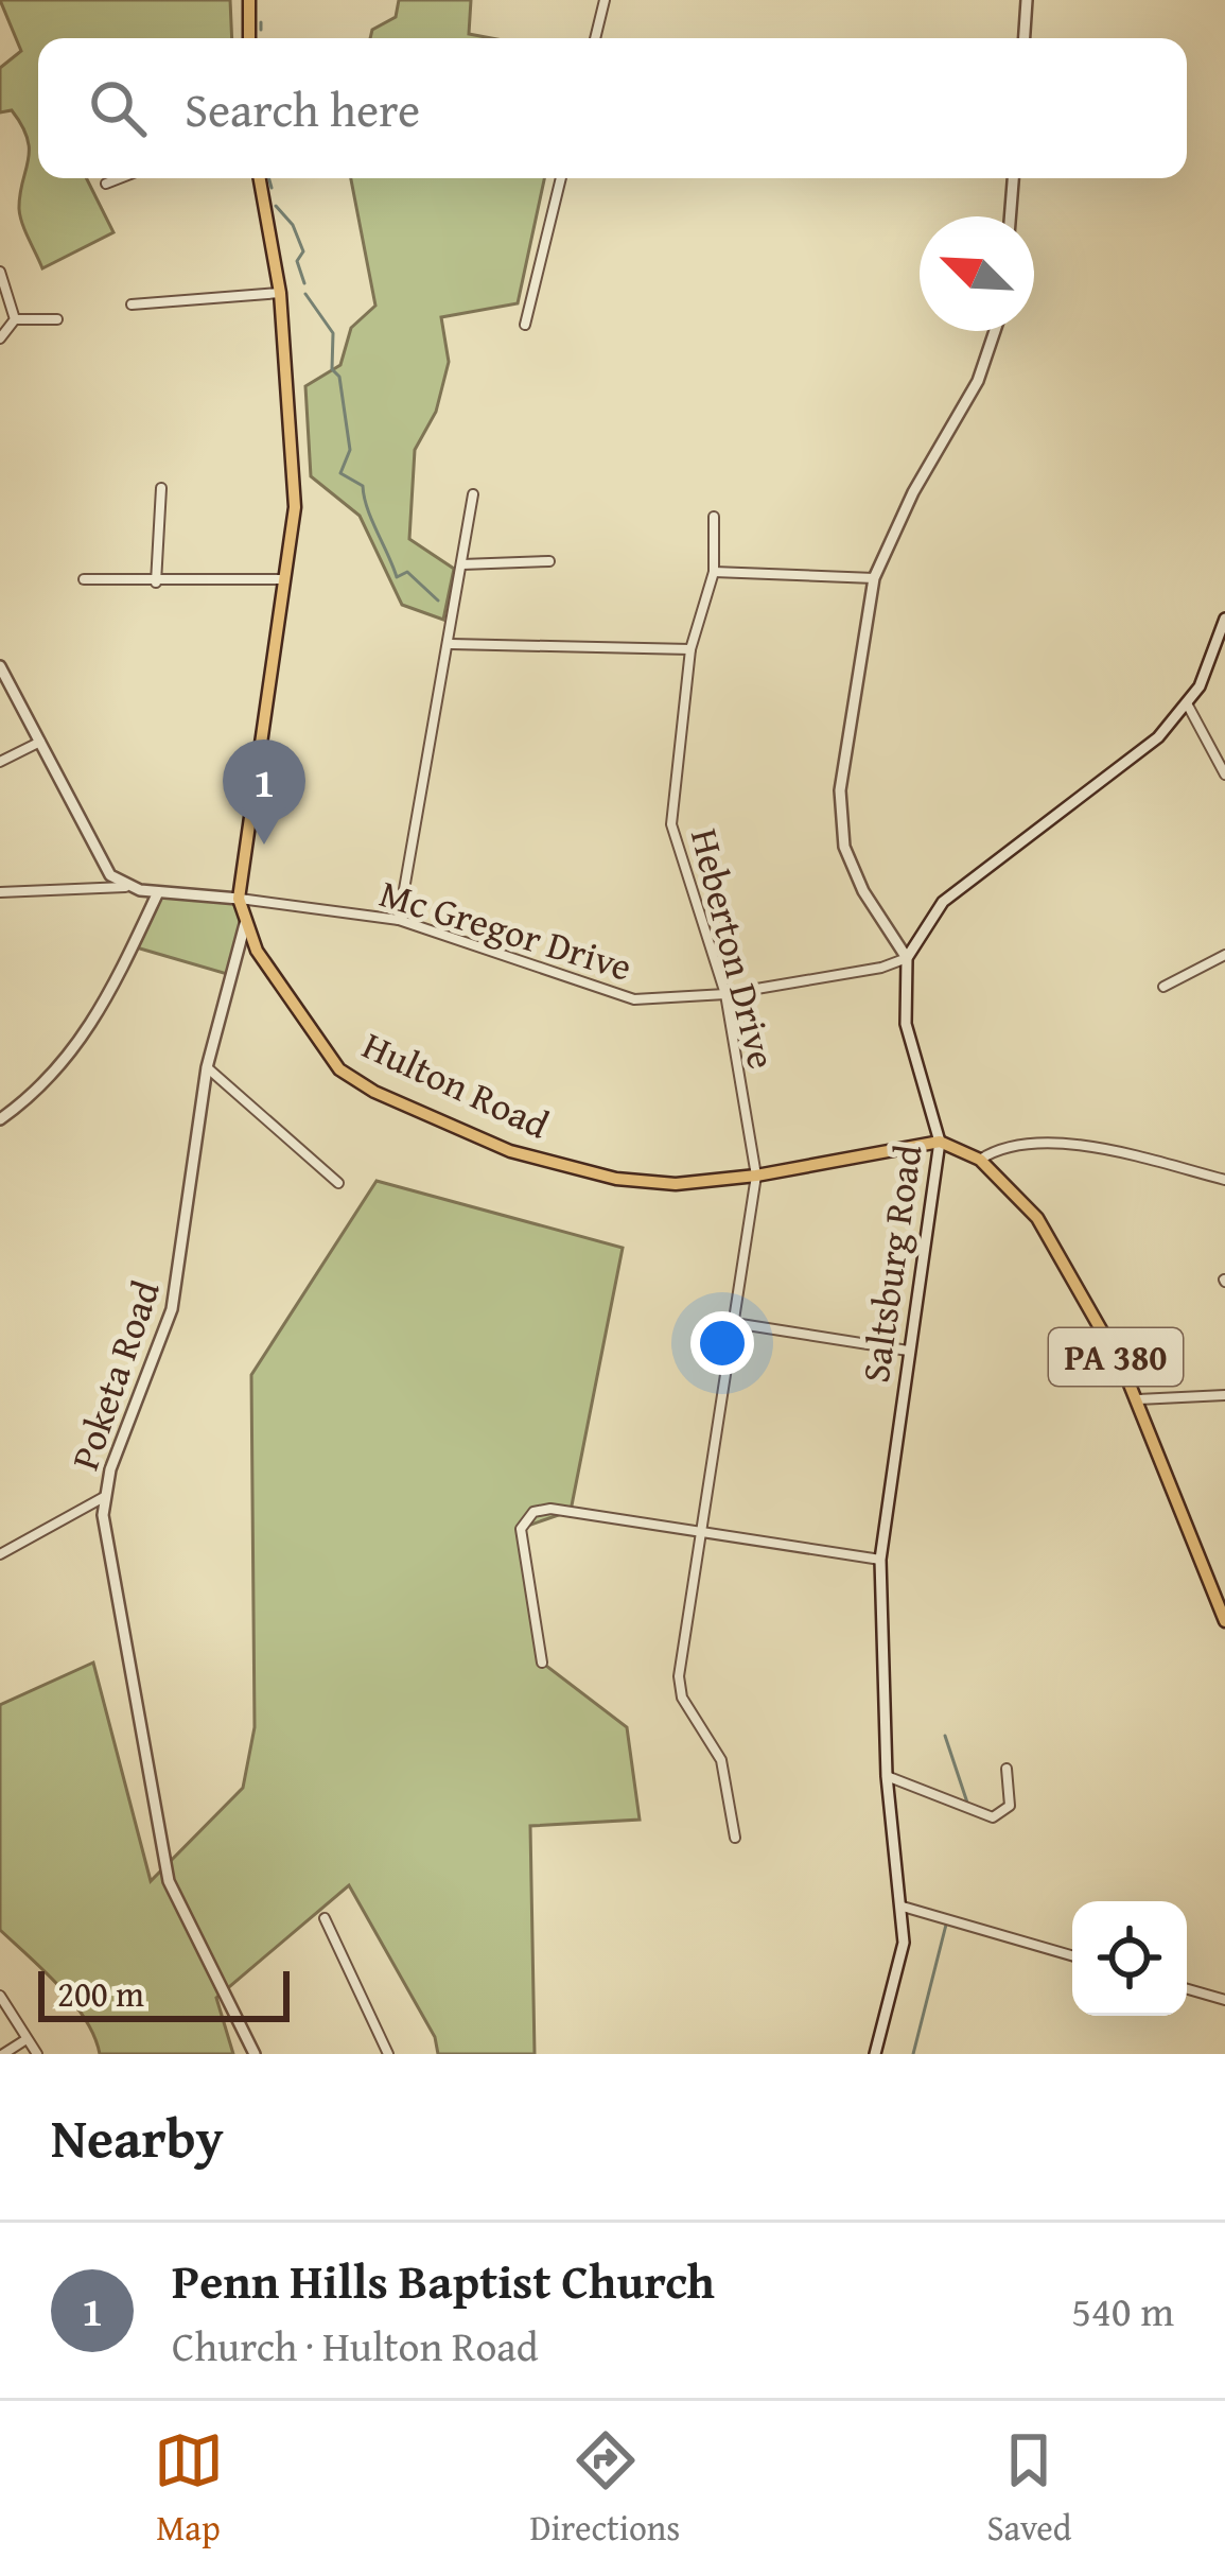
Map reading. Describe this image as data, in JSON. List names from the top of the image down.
{
  "streets": {
    "main road": ["Hulton Road", "PA 380"],
    "street": [
      "Mc Gregor Drive",
      "Heberton Drive",
      "Saltsburg Road",
      "Poketa Road"
    ]
  },
  "crossings": [
    ["Mc Gregor Drive", "Heberton Drive"],
    ["Mc Gregor Drive", "Hulton Road"],
    ["Mc Gregor Drive", "Saltsburg Road"],
    ["Heberton Drive", "Hulton Road"],
    ["Hulton Road", "Saltsburg Road"],
    ["Hulton Road", "PA 380"],
    ["Hulton Road", "Poketa Road"],
    ["Saltsburg Road", "PA 380"]
  ],
  "scale_bar": "200 m",
  "north": "top left",
  "page": {
    "search": "Search here",
    "pins": "1",
    "scale": "200 m",
    "heading": "Nearby",
    "list": [
      {
        "mark": "1",
        "name": "Penn Hills Baptist Church",
        "note": "Church · Hulton Road",
        "value": "540 m"
      }
    ],
    "nav": ["Map", "Directions", "Saved"]
  }
}
